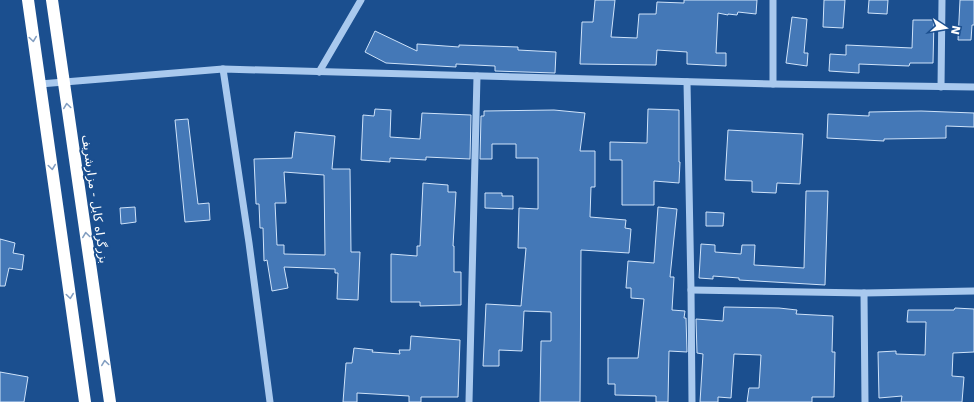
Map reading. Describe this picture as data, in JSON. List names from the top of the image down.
{
  "streets": {
    "highway": ["بزرگراه کابل - مزارشریف"]
  },
  "north": "right"
}
